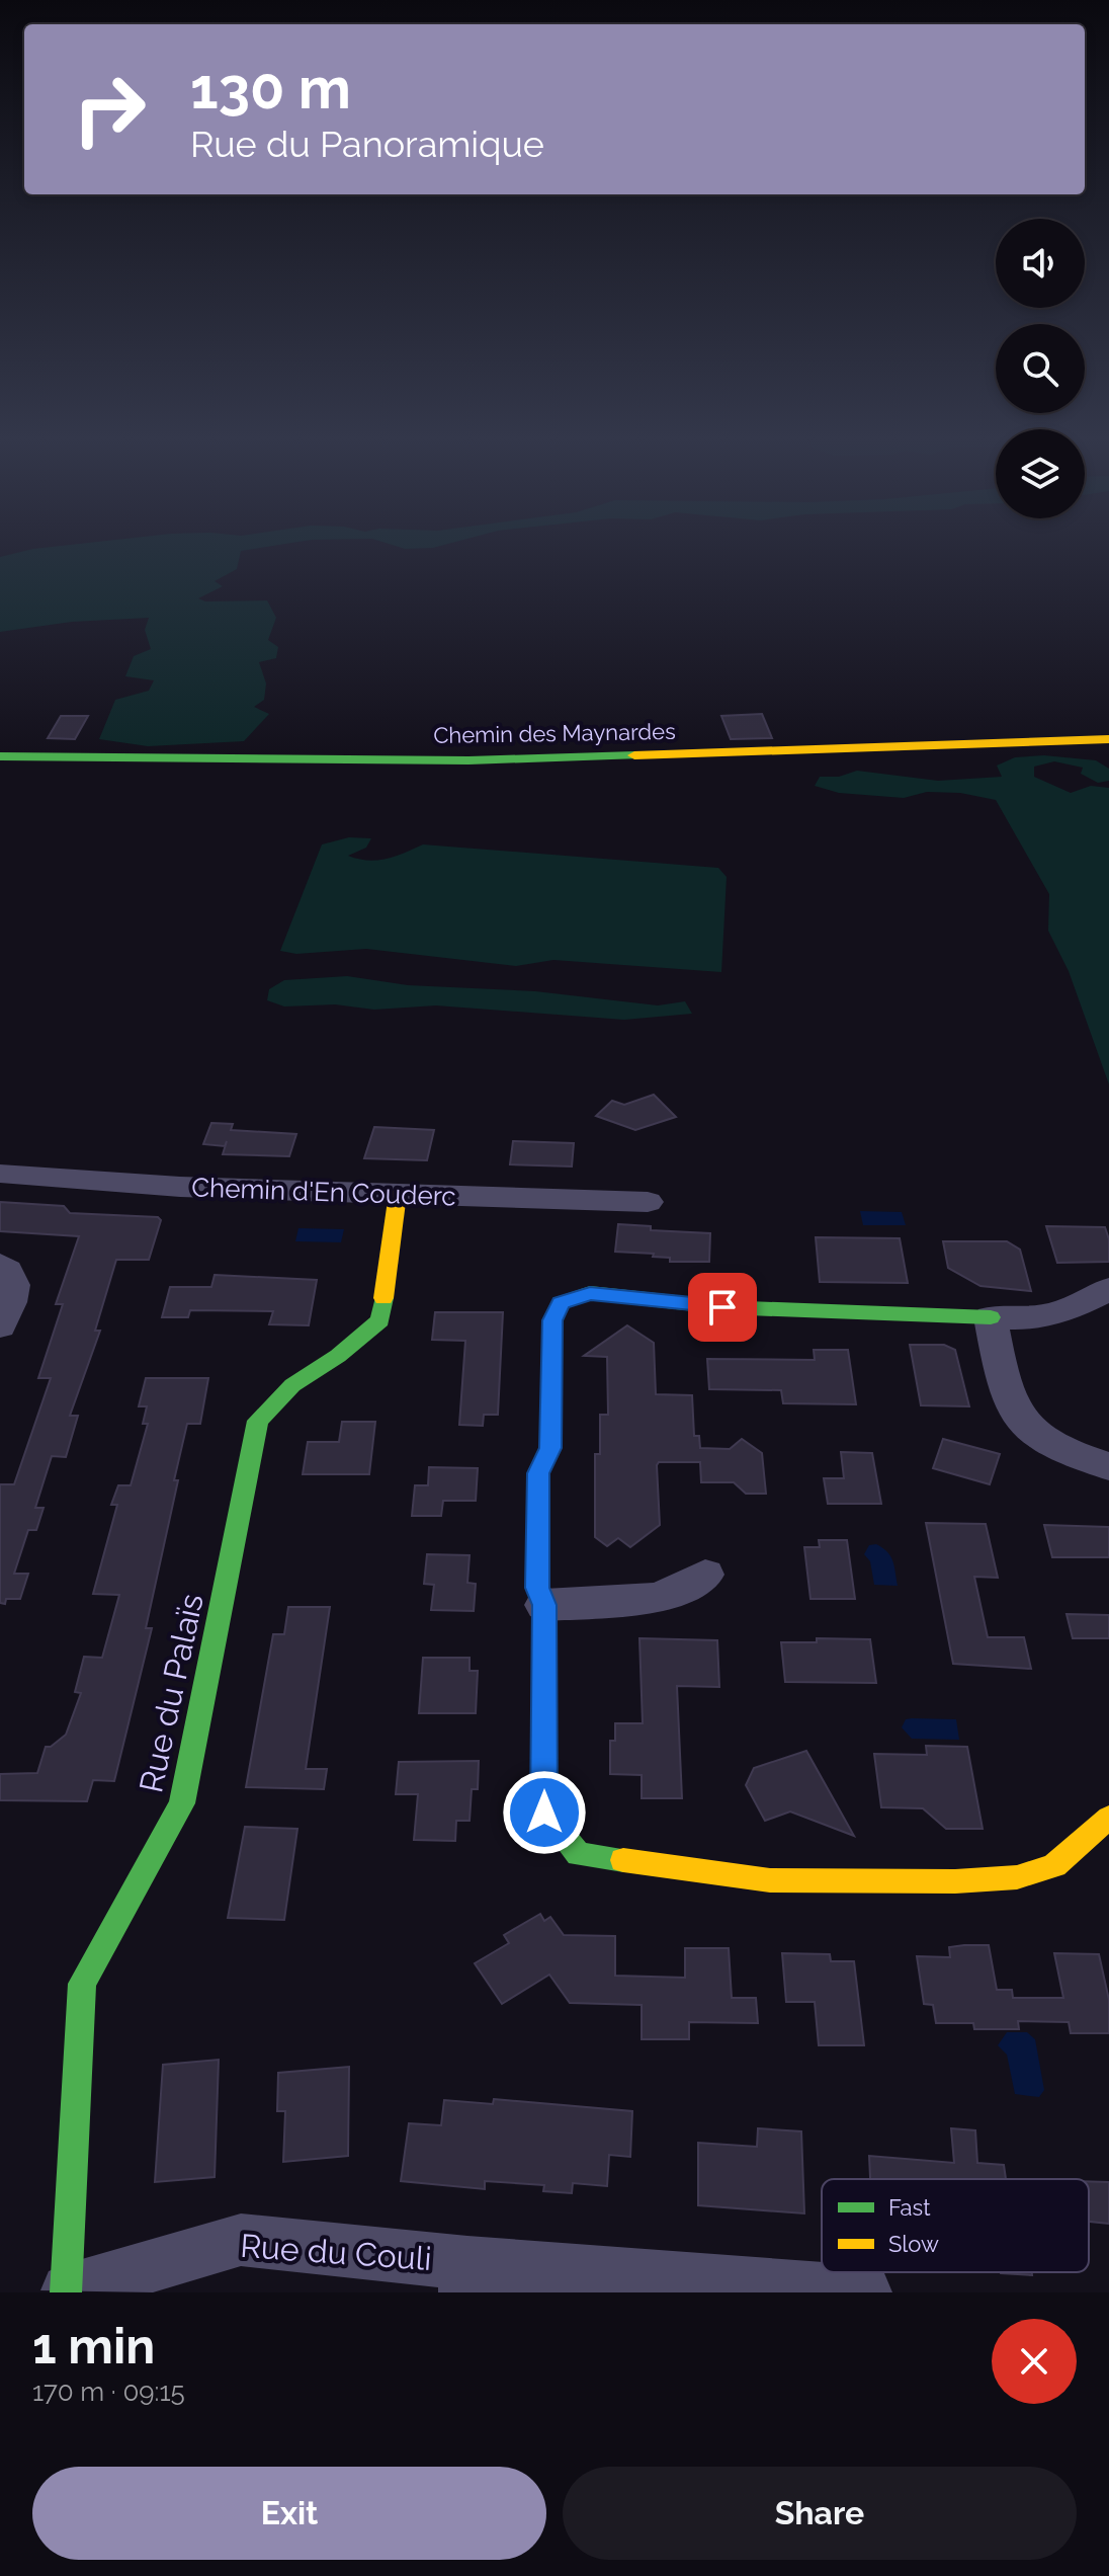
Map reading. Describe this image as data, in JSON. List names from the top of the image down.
{
  "streets": {
    "street": [
      "Chemin des Maynardes",
      "Chemin d'En Couderc",
      "Rue du Palaïs",
      "Rue du Couli"
    ]
  },
  "crossings": [
    ["Chemin d'En Couderc", "Rue du Palaïs"],
    ["Rue du Palaïs", "Rue du Couli"]
  ],
  "legend": ["Fast", "Slow"],
  "page": {
    "turn": ["130 m", "Rue du Panoramique"],
    "heading": ["1 min", "170 m · 09:15"],
    "buttons": ["Exit", "Share"]
  }
}
